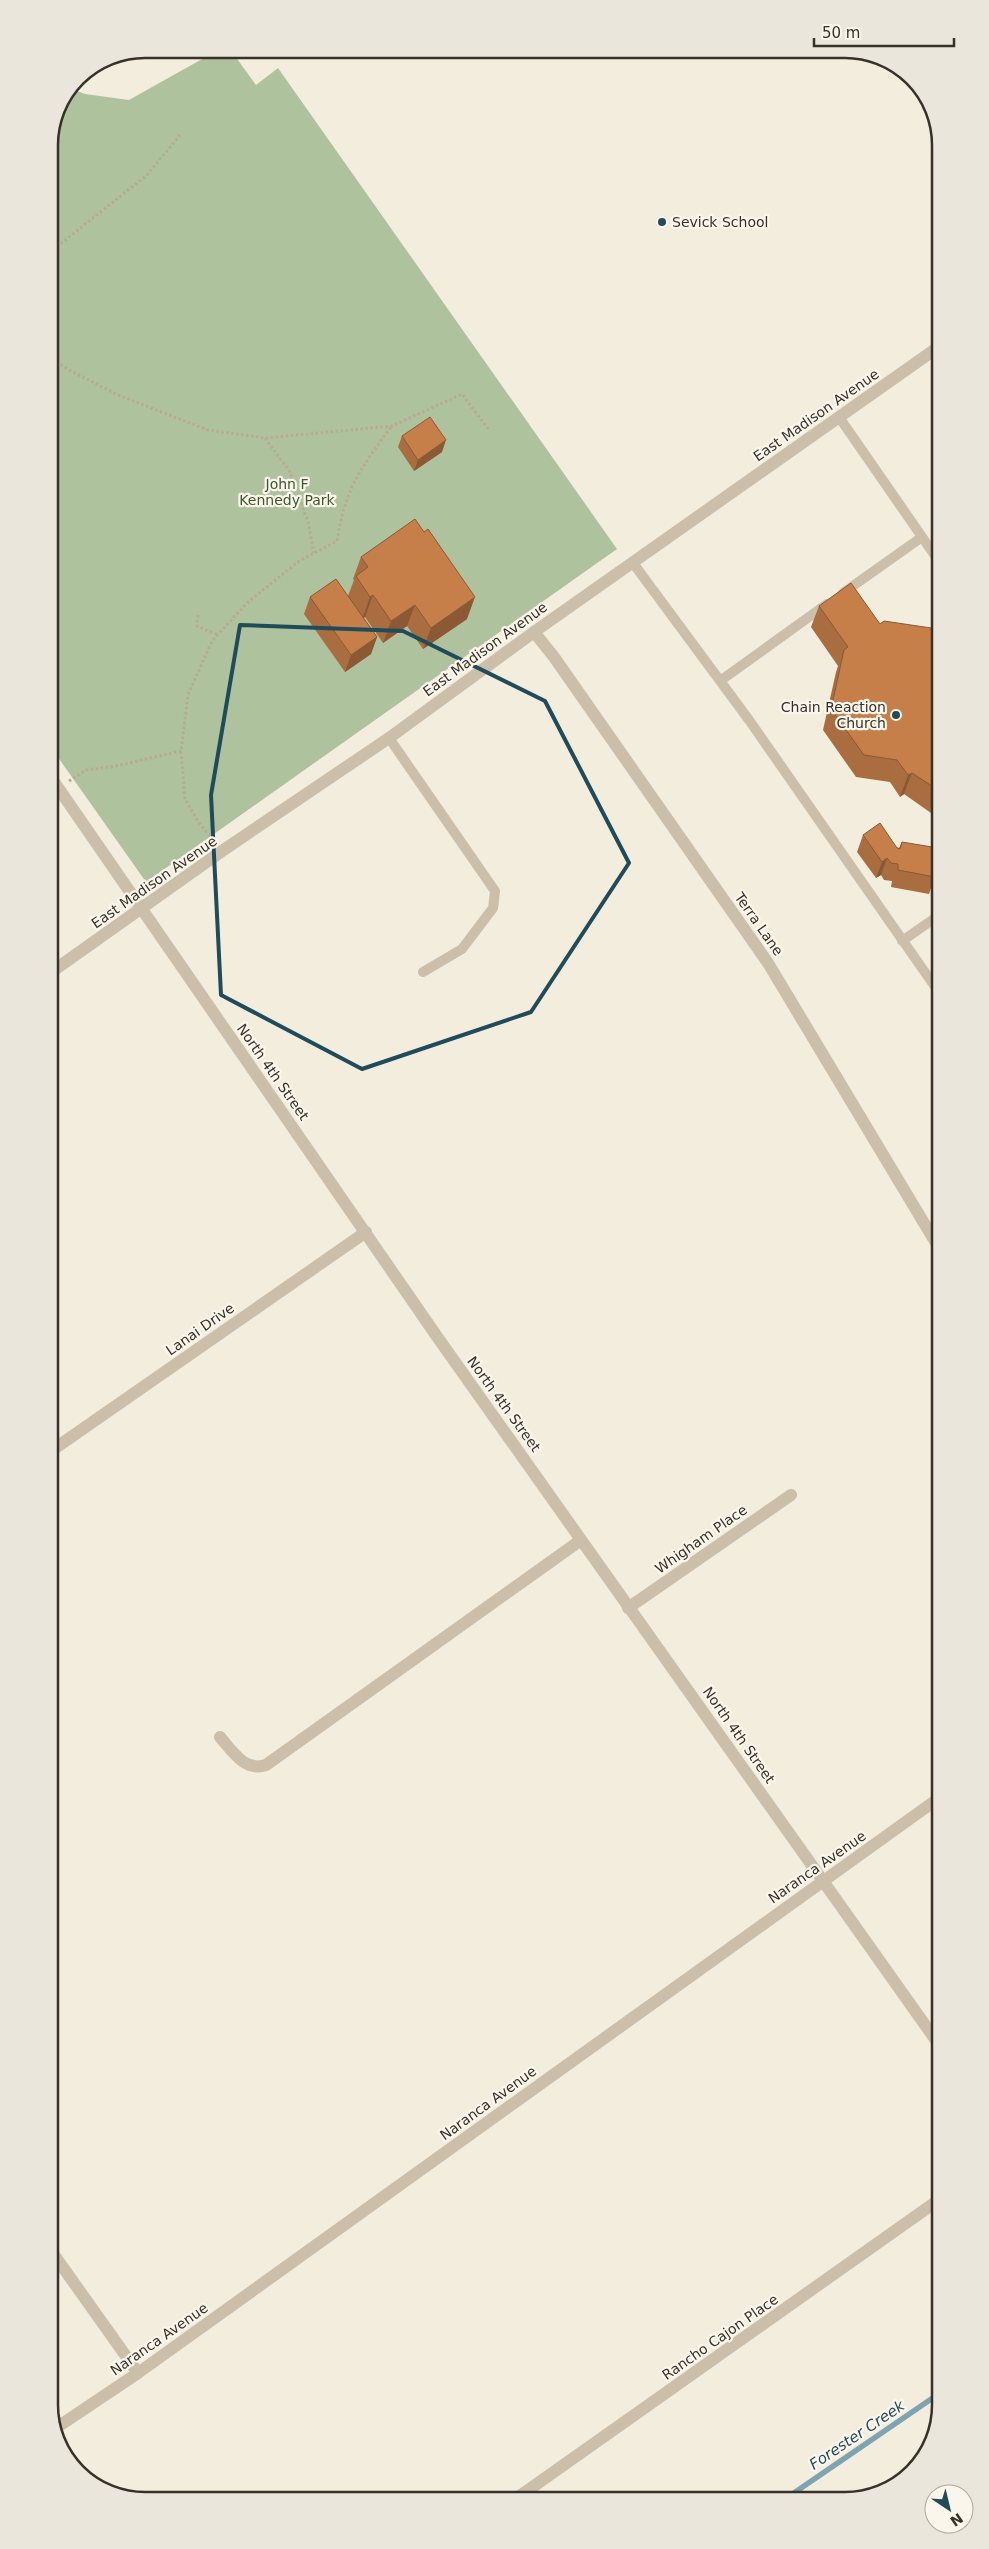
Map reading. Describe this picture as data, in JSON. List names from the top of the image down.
{
  "streets": {
    "street": [
      "East Madison Avenue",
      "Terra Lane",
      "North 4th Street",
      "Lanai Drive",
      "Whigham Place",
      "Naranca Avenue",
      "Rancho Cajon Place"
    ]
  },
  "crossings": [
    ["East Madison Avenue", "Terra Lane"],
    ["East Madison Avenue", "North 4th Street"],
    ["North 4th Street", "Lanai Drive"],
    ["North 4th Street", "Whigham Place"],
    ["North 4th Street", "Naranca Avenue"]
  ],
  "water": ["Forester Creek"],
  "parks": ["John F Kennedy Park"],
  "places": ["Sevick School", "Chain Reaction Church"],
  "scale_bar": "50 m",
  "north": "bottom right"
}
